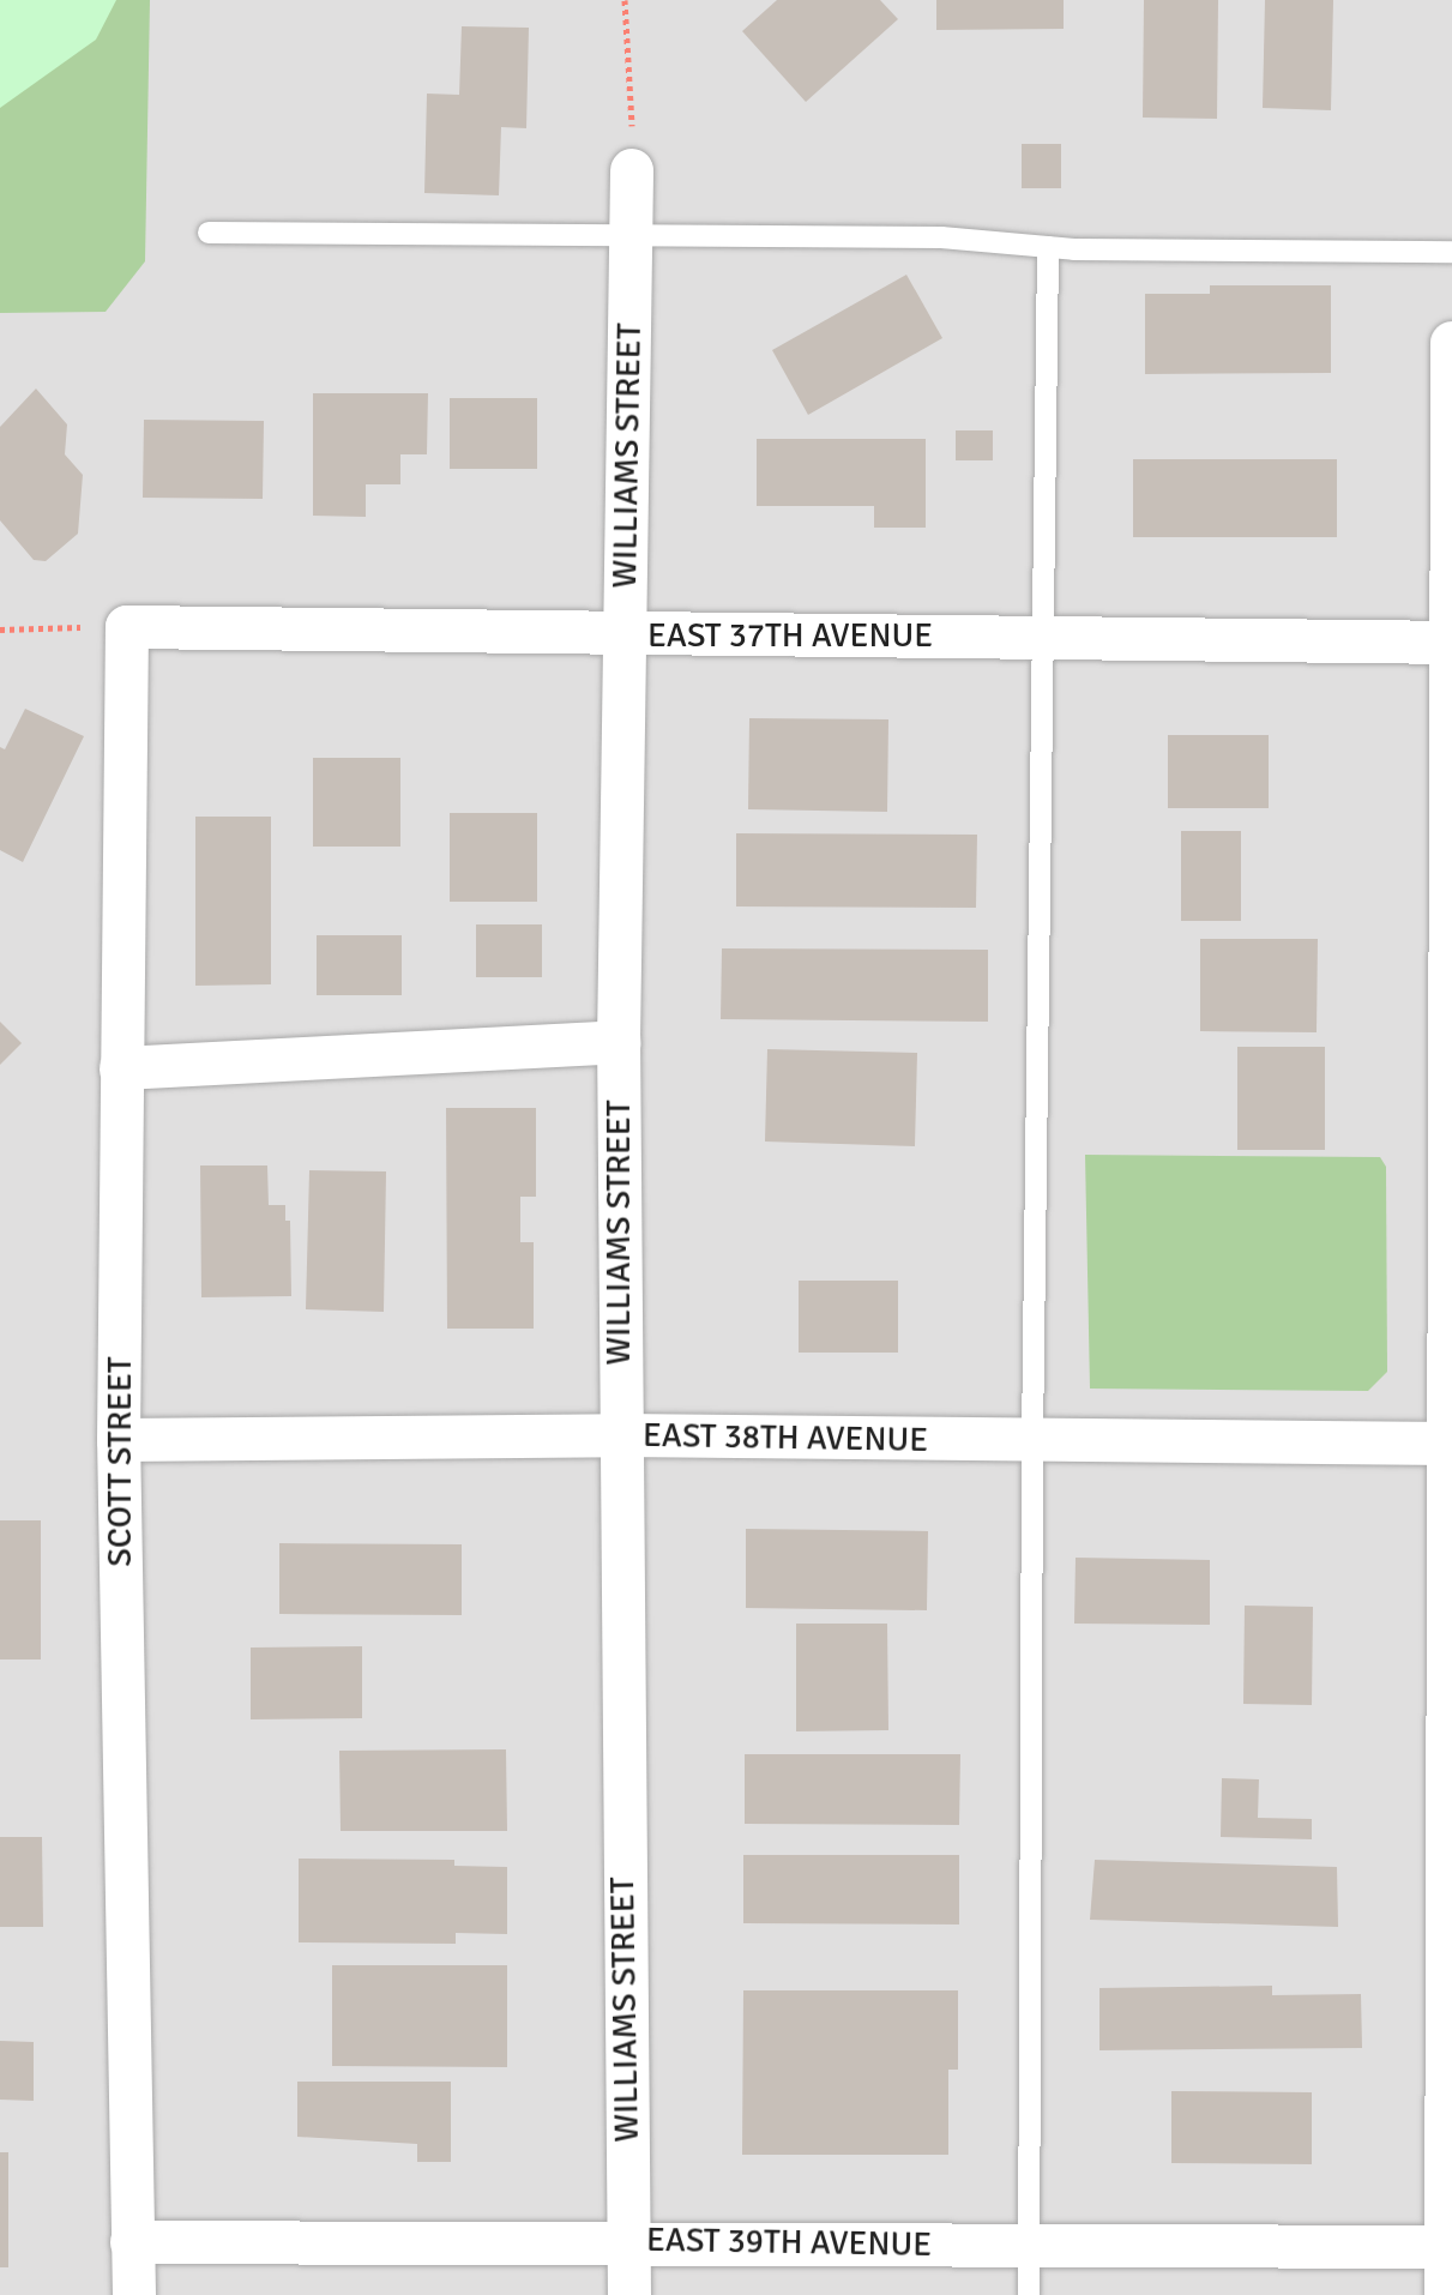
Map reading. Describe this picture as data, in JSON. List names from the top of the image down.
{
  "streets": {
    "street": [
      "WILLIAMS STREET",
      "EAST 37TH AVENUE",
      "EAST 38TH AVENUE",
      "SCOTT STREET",
      "EAST 39TH AVENUE"
    ]
  },
  "crossings": [
    ["WILLIAMS STREET", "EAST 37TH AVENUE"],
    ["WILLIAMS STREET", "EAST 38TH AVENUE"],
    ["WILLIAMS STREET", "EAST 39TH AVENUE"],
    ["EAST 37TH AVENUE", "SCOTT STREET"],
    ["EAST 38TH AVENUE", "SCOTT STREET"],
    ["SCOTT STREET", "EAST 39TH AVENUE"]
  ]
}
